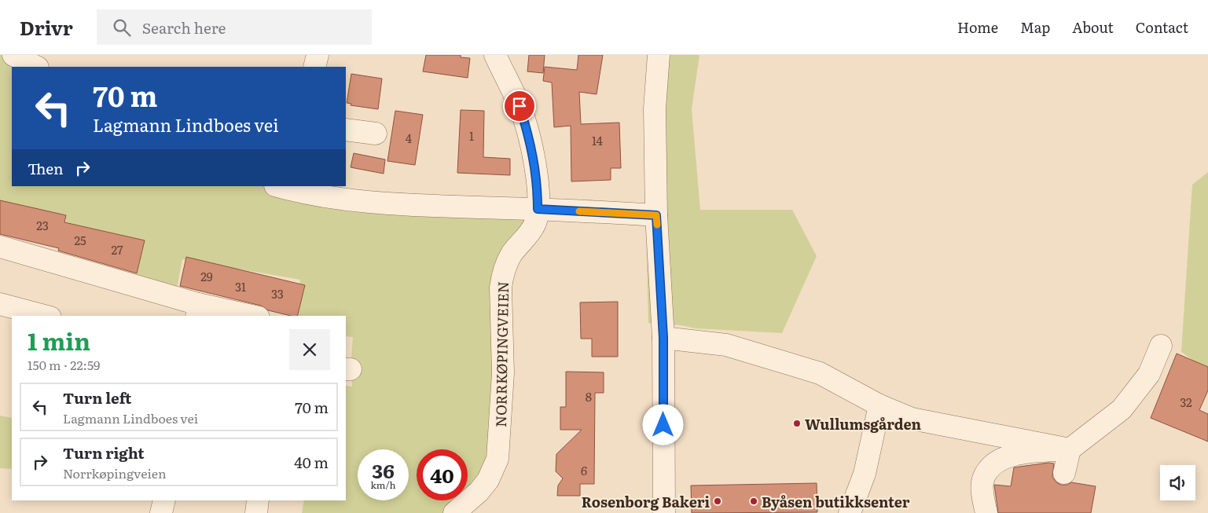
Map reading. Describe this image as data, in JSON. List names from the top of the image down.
{
  "streets": {
    "street": ["NORRKØPINGVEIEN"]
  },
  "places": ["Wullumsgården", "Rosenborg Bakeri", "Byåsen butikksenter"],
  "house_numbers": [
    "1",
    "4",
    "14",
    "23",
    "25",
    "27",
    "29",
    "31",
    "33",
    "8",
    "32",
    "6"
  ],
  "page": {
    "header": "Drivr",
    "search": "Search here",
    "nav": [
      "Home",
      "Map",
      "About",
      "Contact"
    ],
    "turn": ["70 m", "Lagmann Lindboes vei"],
    "then": "Then",
    "heading": ["1 min", "150 m · 22:59"],
    "list": [
      {
        "name": "Turn left",
        "note": "Lagmann Lindboes vei",
        "value": "70 m"
      },
      {
        "name": "Turn right",
        "note": "Norrkøpingveien",
        "value": "40 m"
      }
    ],
    "speed": "36 km/h",
    "limit": "40"
  }
}
